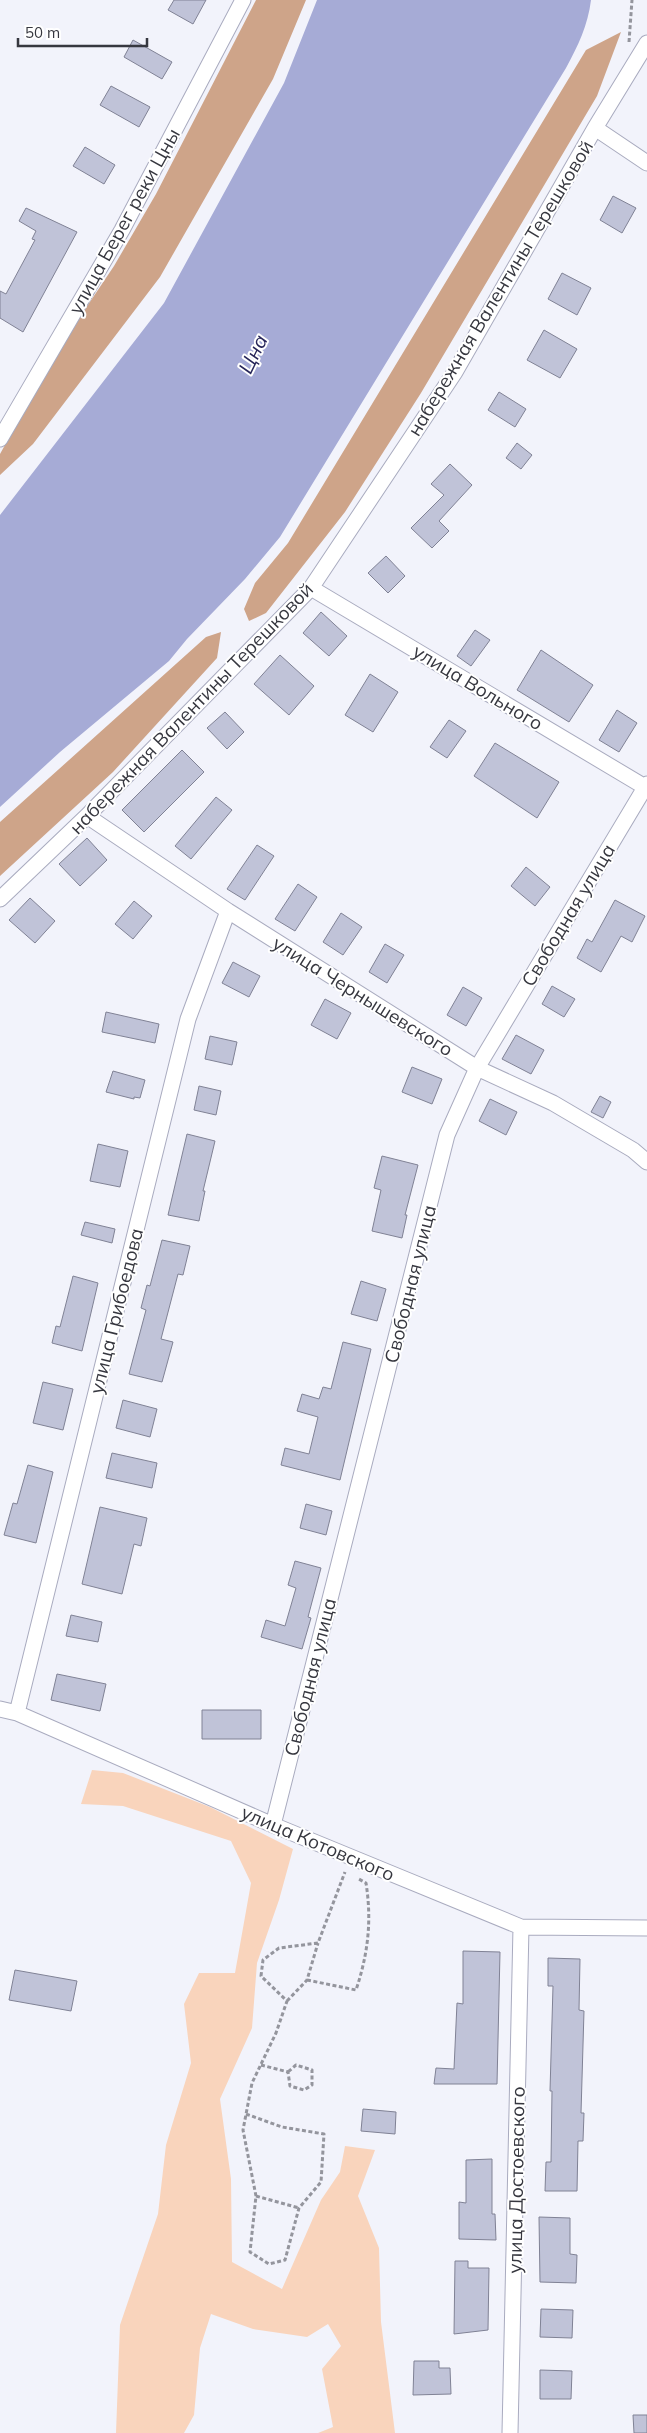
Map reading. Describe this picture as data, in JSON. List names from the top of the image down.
{
  "streets": {
    "street": [
      "улица Берег реки Цны",
      "набережная Валентины Терешковой",
      "улица Вольного",
      "Свободная улица",
      "улица Чернышевского",
      "улица Грибоедова",
      "улица Котовского",
      "улица Достоевского"
    ]
  },
  "crossings": [
    ["набережная Валентины Терешковой", "улица Вольного"],
    ["набережная Валентины Терешковой", "улица Чернышевского"],
    ["улица Вольного", "Свободная улица"],
    ["Свободная улица", "улица Чернышевского"],
    ["Свободная улица", "улица Котовского"],
    ["улица Чернышевского", "улица Грибоедова"],
    ["улица Грибоедова", "улица Котовского"],
    ["улица Котовского", "улица Достоевского"]
  ],
  "water": ["Цна"],
  "scale_bar": "50 m"
}
